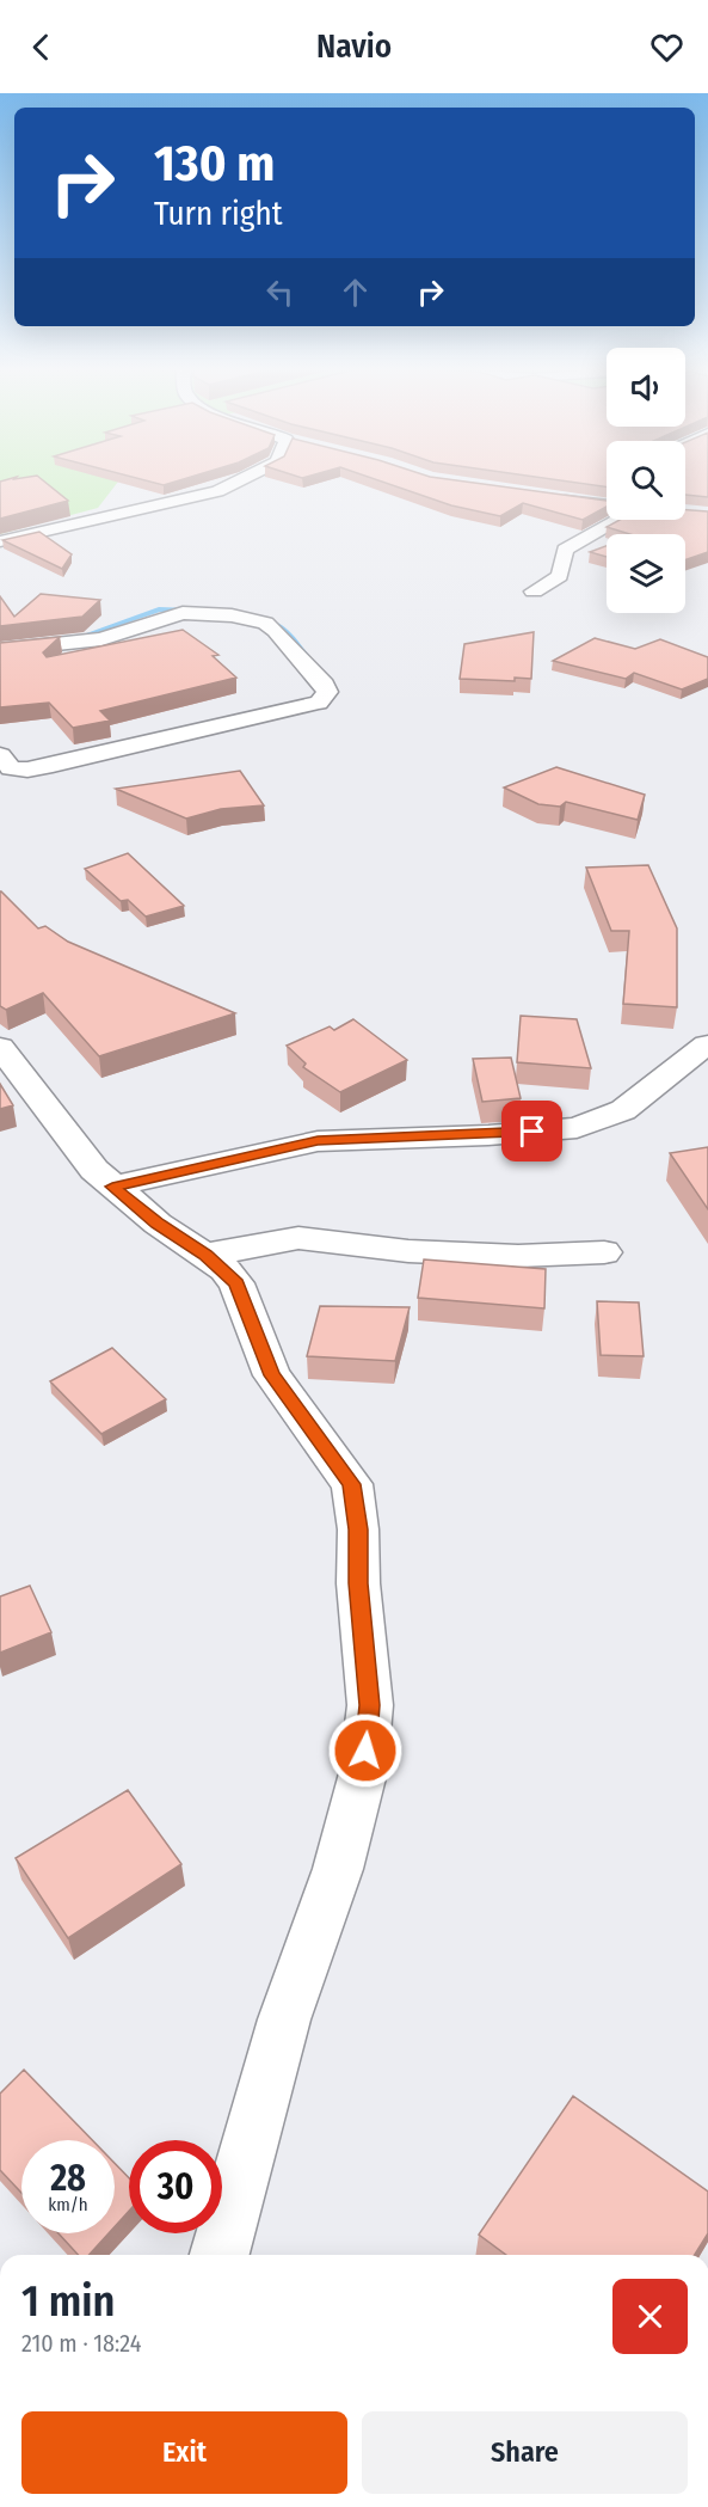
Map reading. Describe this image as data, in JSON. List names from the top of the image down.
{
  "page": {
    "header": "Navio",
    "turn": ["130 m", "Turn right"],
    "speed": "28 km/h",
    "limit": "30",
    "heading": ["1 min", "210 m · 18:24"],
    "buttons": ["Exit", "Share"]
  }
}
